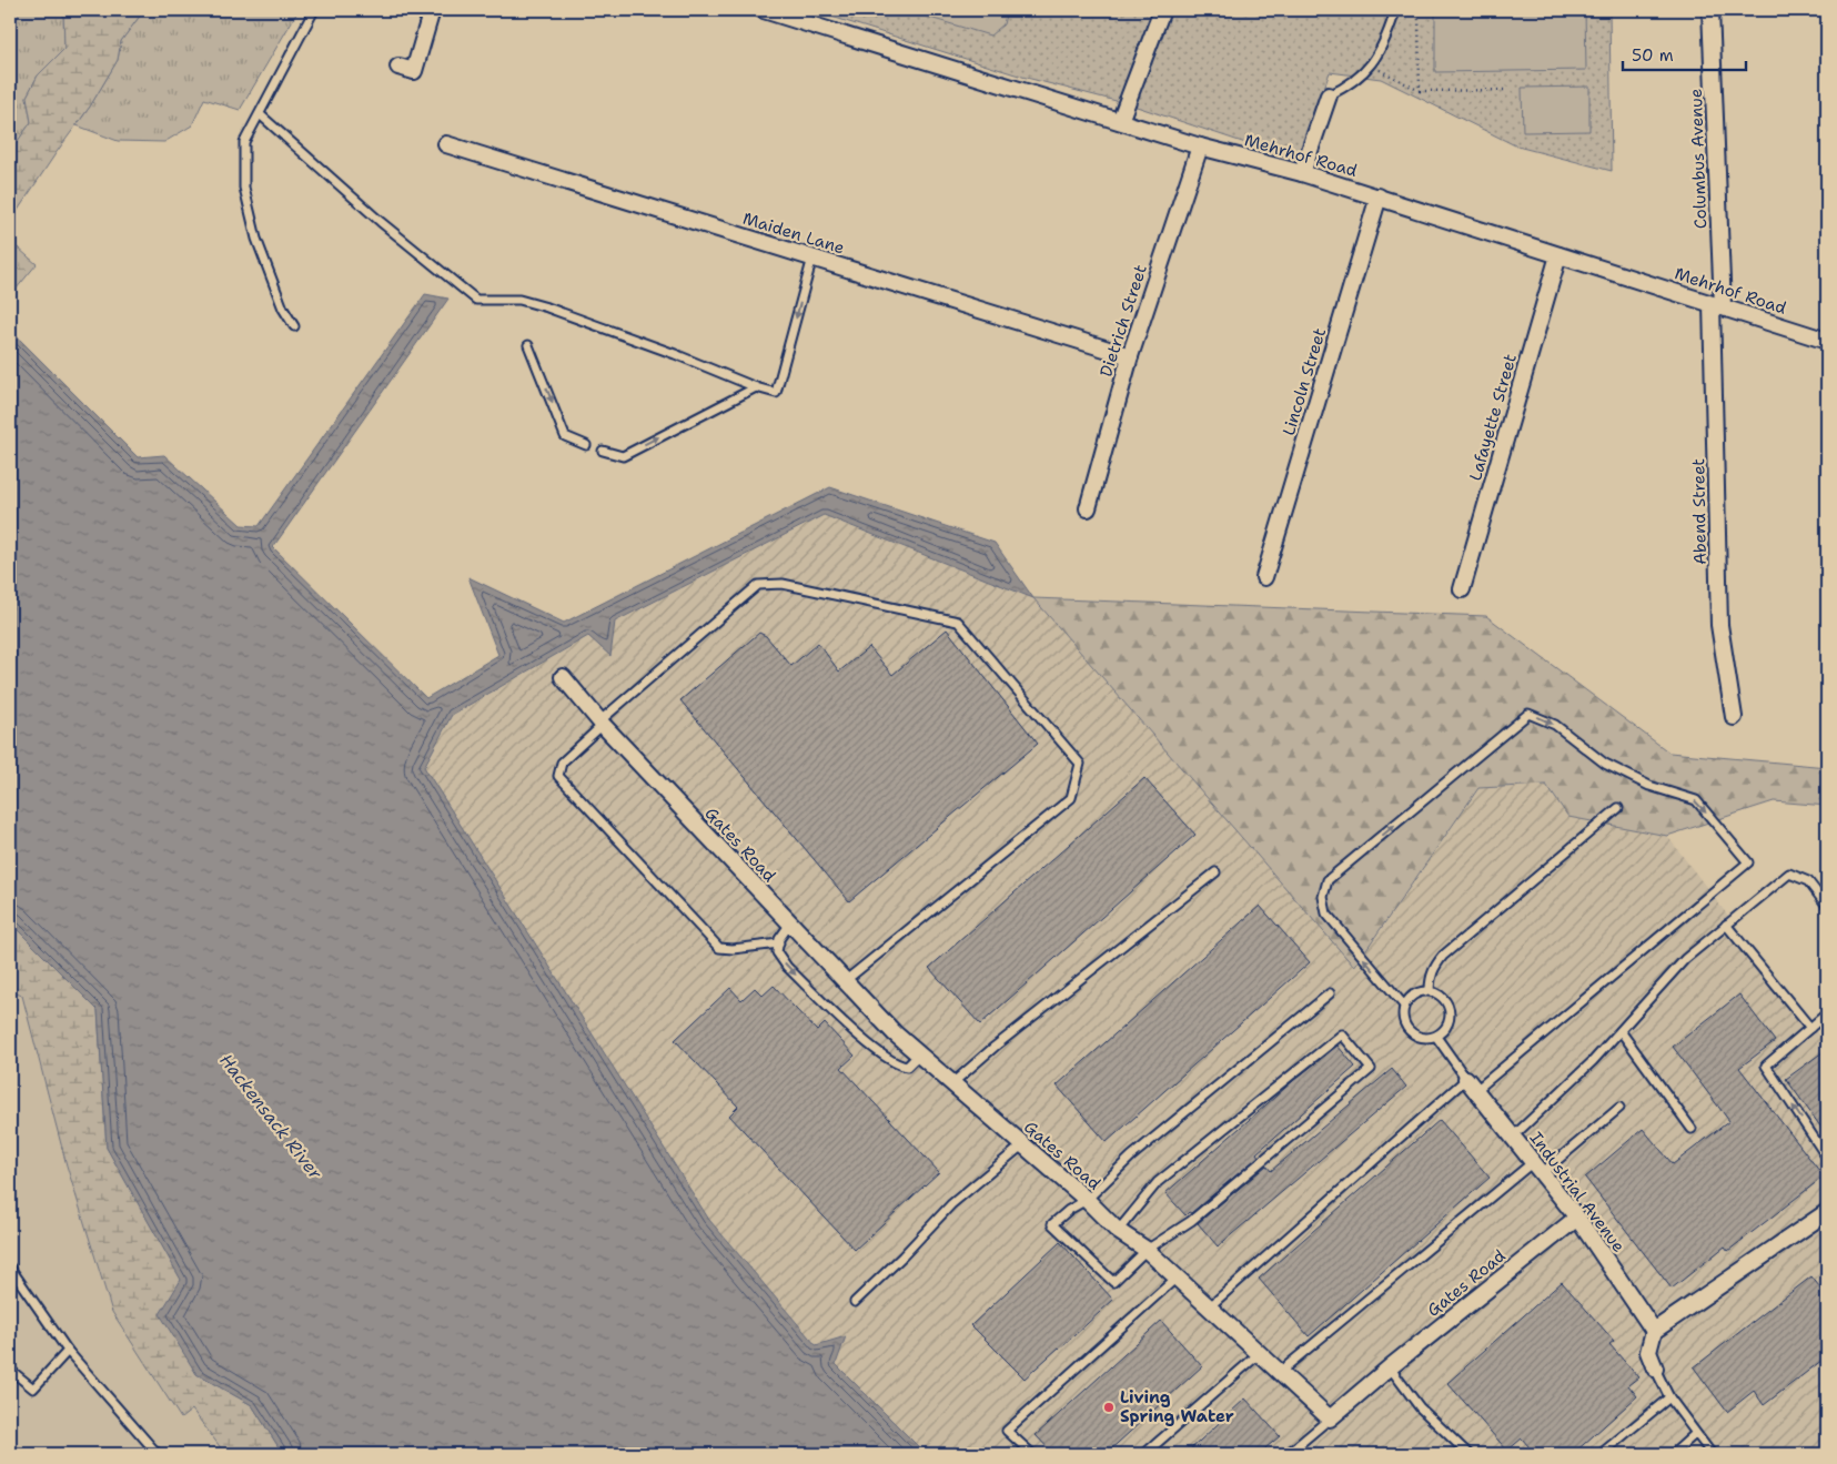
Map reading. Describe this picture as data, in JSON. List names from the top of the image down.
{
  "streets": {
    "street": [
      "Mehrhof Road",
      "Columbus Avenue",
      "Maiden Lane",
      "Dietrich Street",
      "Lincoln Street",
      "Lafayette Street",
      "Abend Street",
      "Gates Road",
      "Industrial Avenue"
    ]
  },
  "crossings": [
    ["Mehrhof Road", "Columbus Avenue"],
    ["Mehrhof Road", "Dietrich Street"],
    ["Mehrhof Road", "Lincoln Street"],
    ["Mehrhof Road", "Lafayette Street"],
    ["Mehrhof Road", "Abend Street"],
    ["Columbus Avenue", "Abend Street"],
    ["Maiden Lane", "Dietrich Street"],
    ["Gates Road", "Industrial Avenue"]
  ],
  "water": ["Hackensack River"],
  "places": ["Living Spring Water"],
  "scale_bar": "50 m"
}
